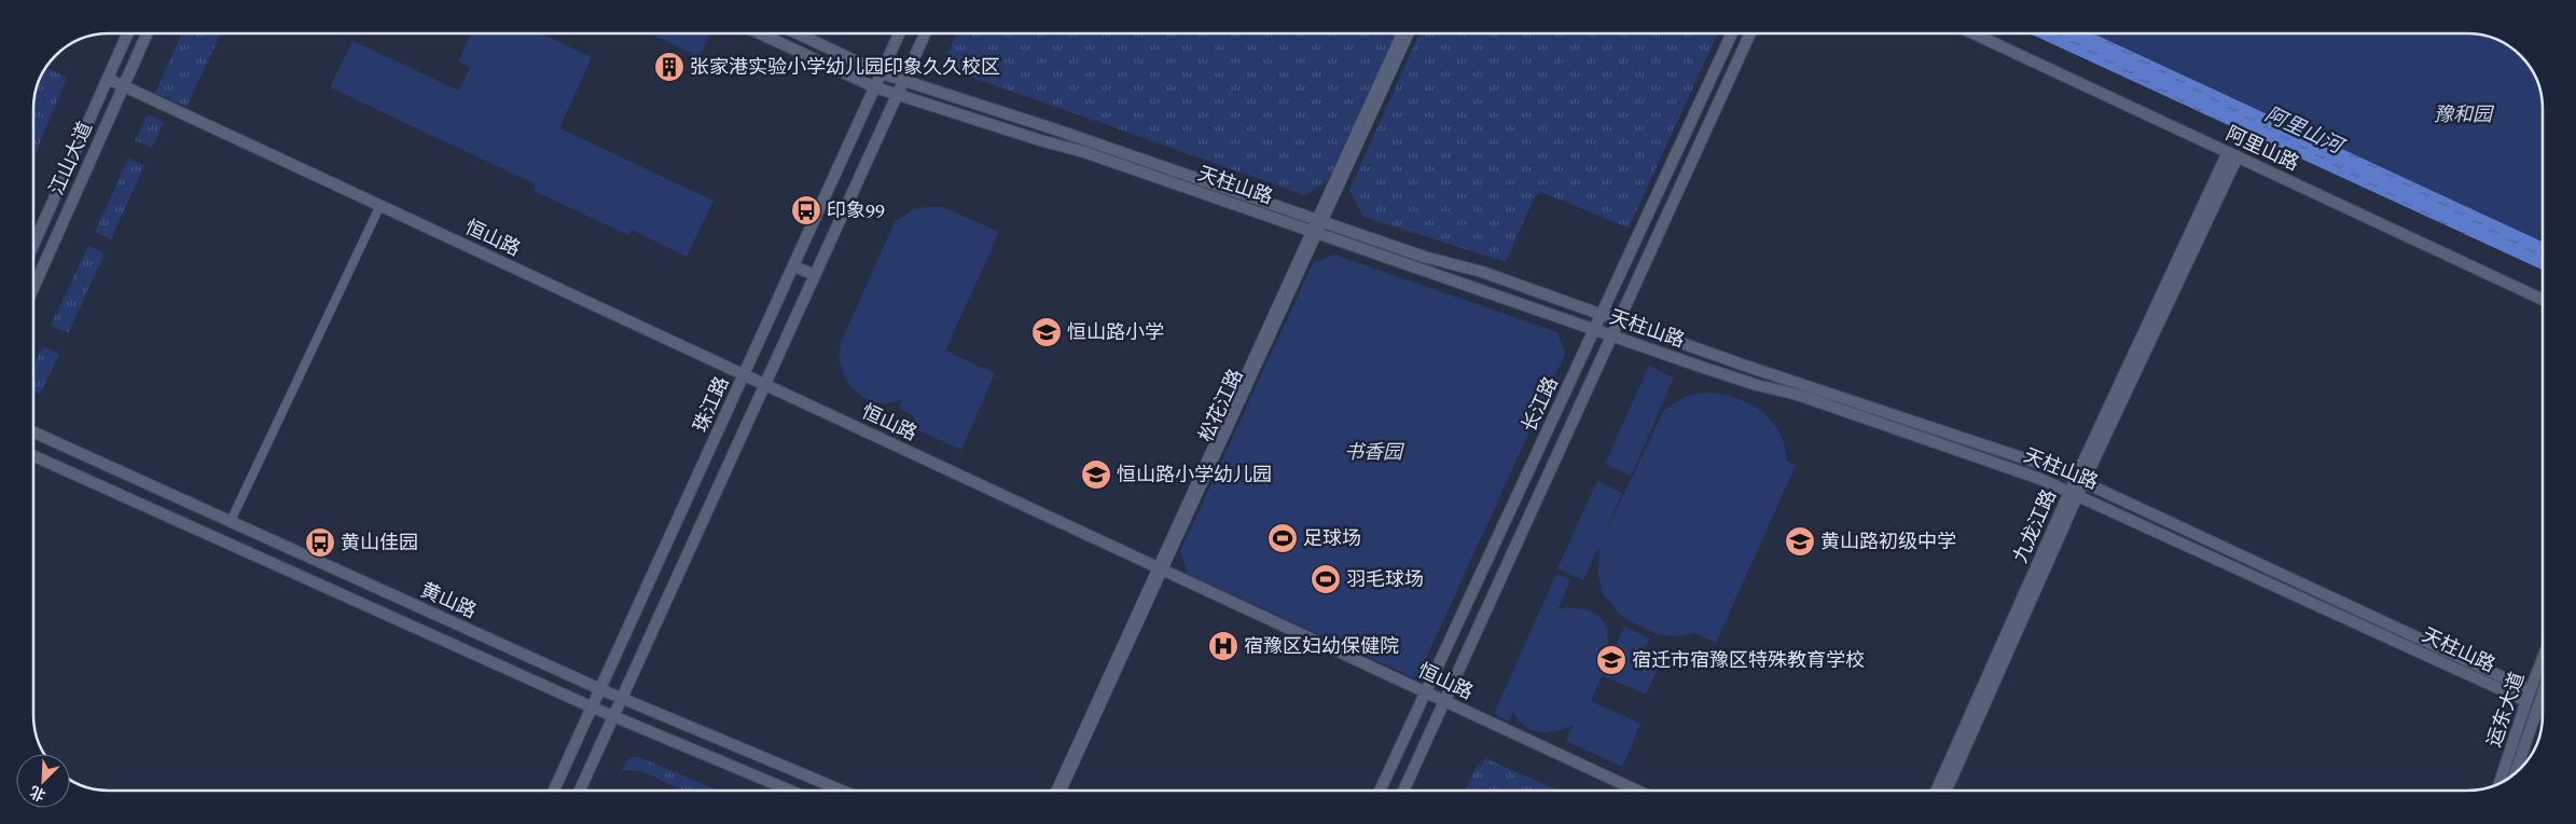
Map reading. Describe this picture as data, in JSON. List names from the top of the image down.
{
  "streets": {
    "street": [
      "阿里山路",
      "江山大道",
      "天柱山路",
      "恒山路",
      "珠江路",
      "长江路",
      "松花江路",
      "九龙江路",
      "黄山路",
      "运东大道"
    ]
  },
  "crossings": [
    ["阿里山路", "九龙江路"],
    ["江山大道", "恒山路"],
    ["天柱山路", "珠江路"],
    ["天柱山路", "长江路"],
    ["天柱山路", "松花江路"],
    ["天柱山路", "九龙江路"],
    ["天柱山路", "运东大道"],
    ["恒山路", "珠江路"],
    ["恒山路", "长江路"],
    ["恒山路", "松花江路"],
    ["珠江路", "黄山路"]
  ],
  "water": ["阿里山河"],
  "parks": ["豫和园", "书香园"],
  "places": {
    "building": ["张家港实验小学幼儿园印象久久校区"],
    "bus stop": ["印象99", "黄山佳园"],
    "school or university": [
      "恒山路小学",
      "恒山路小学幼儿园",
      "黄山路初级中学",
      "宿迁市宿豫区特殊教育学校"
    ],
    "sports": ["足球场", "羽毛球场"],
    "hospital": ["宿豫区妇幼保健院"]
  },
  "north": "bottom left"
}
